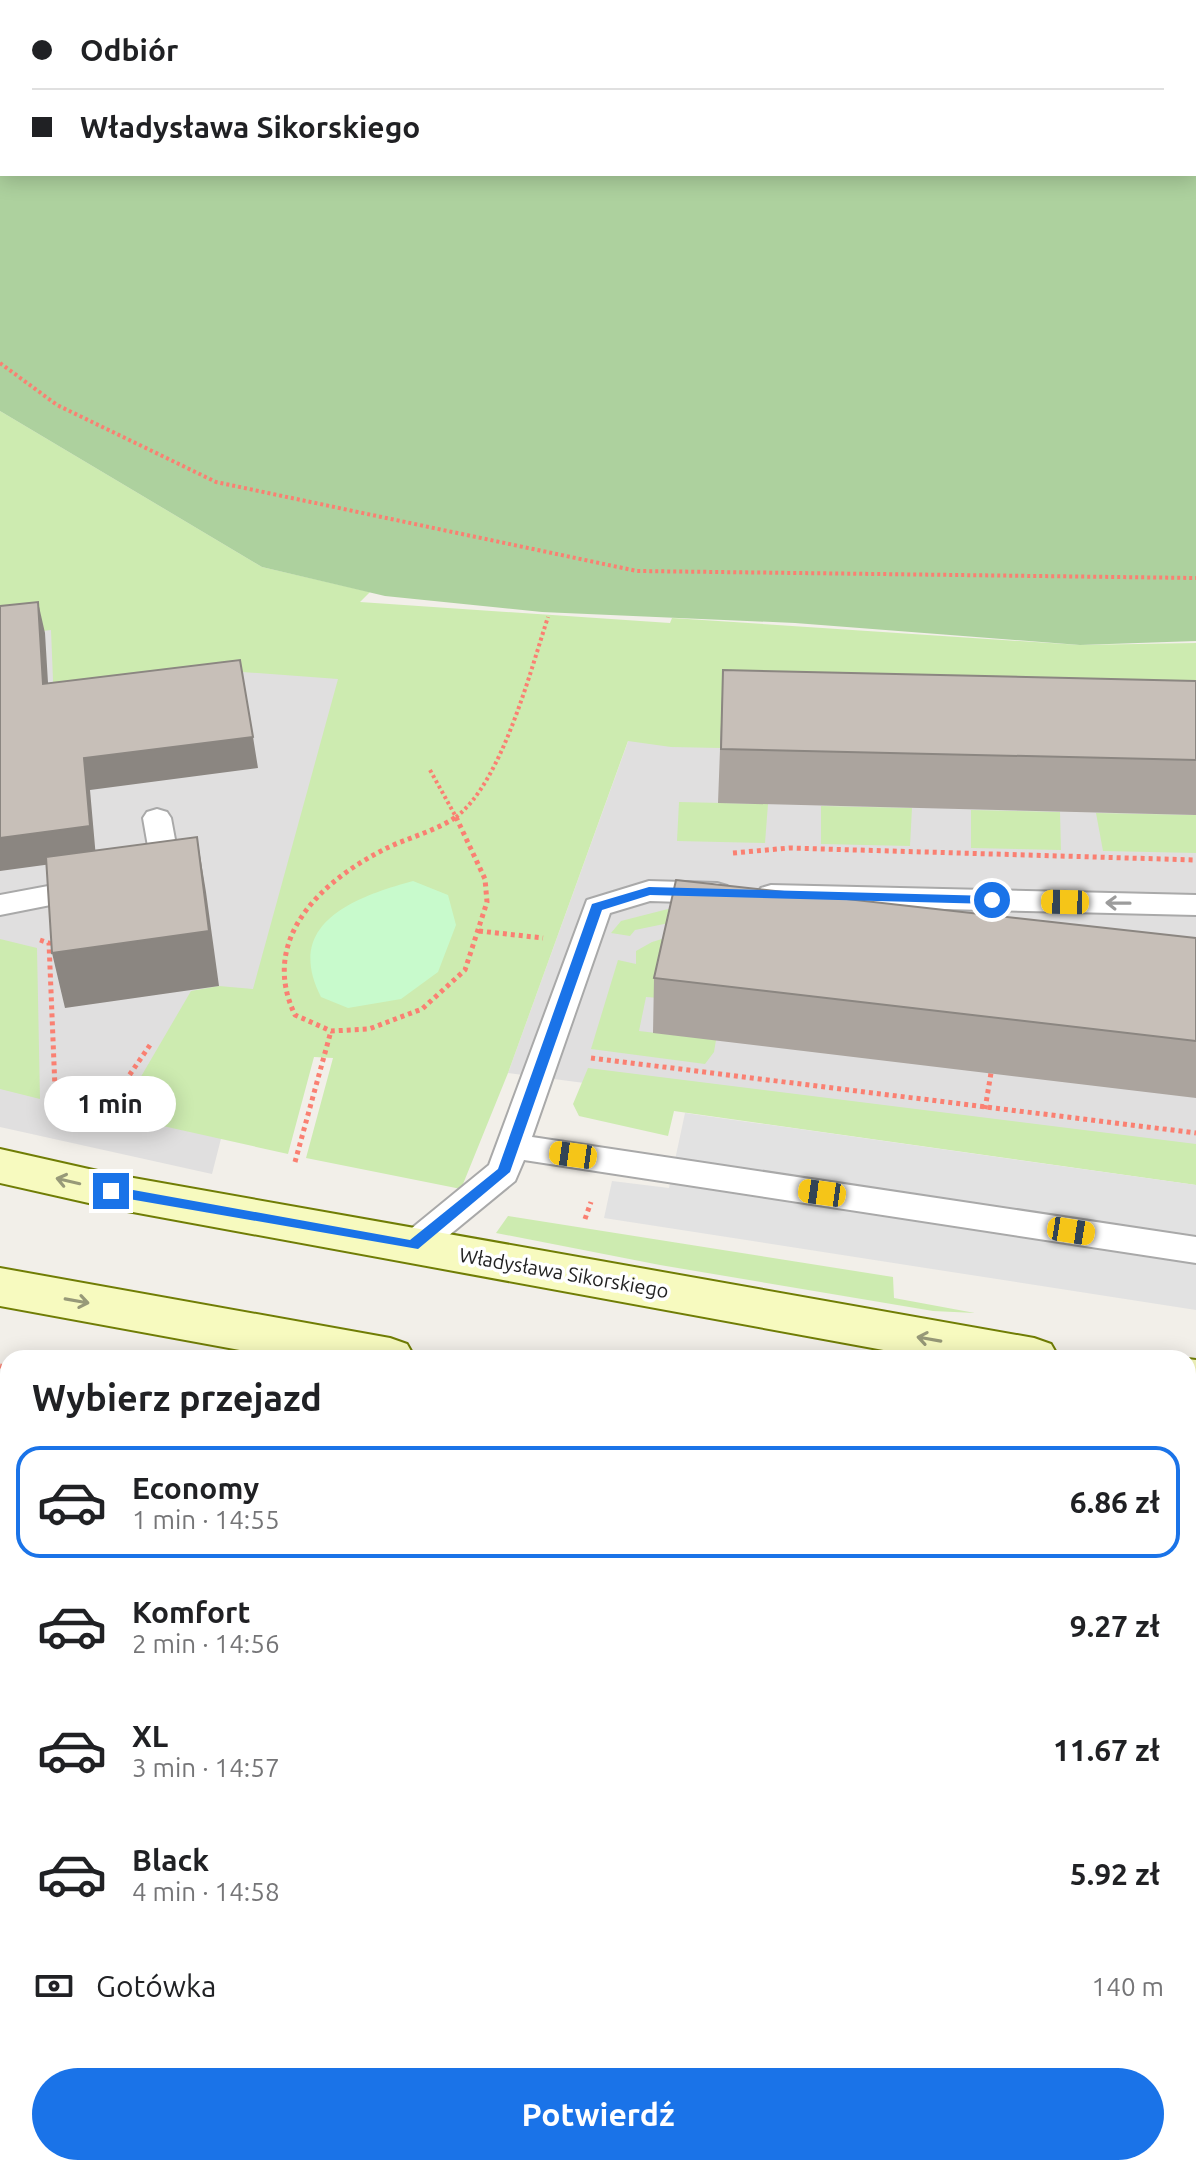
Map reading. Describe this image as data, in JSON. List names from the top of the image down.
{
  "streets": {
    "street": ["Władysława Sikorskiego"]
  },
  "page": {
    "banner": ["Odbiór", "Władysława Sikorskiego"],
    "bubble": "1 min",
    "heading": "Wybierz przejazd",
    "list": [
      {
        "name": "Economy",
        "note": "1 min · 14:55",
        "value": "6.86 zł"
      },
      {
        "name": "Komfort",
        "note": "2 min · 14:56",
        "value": "9.27 zł"
      },
      {
        "name": "XL",
        "note": "3 min · 14:57",
        "value": "11.67 zł"
      },
      {
        "name": "Black",
        "note": "4 min · 14:58",
        "value": "5.92 zł"
      }
    ],
    "pay": ["Gotówka", "140 m"],
    "buttons": "Potwierdź"
  }
}
